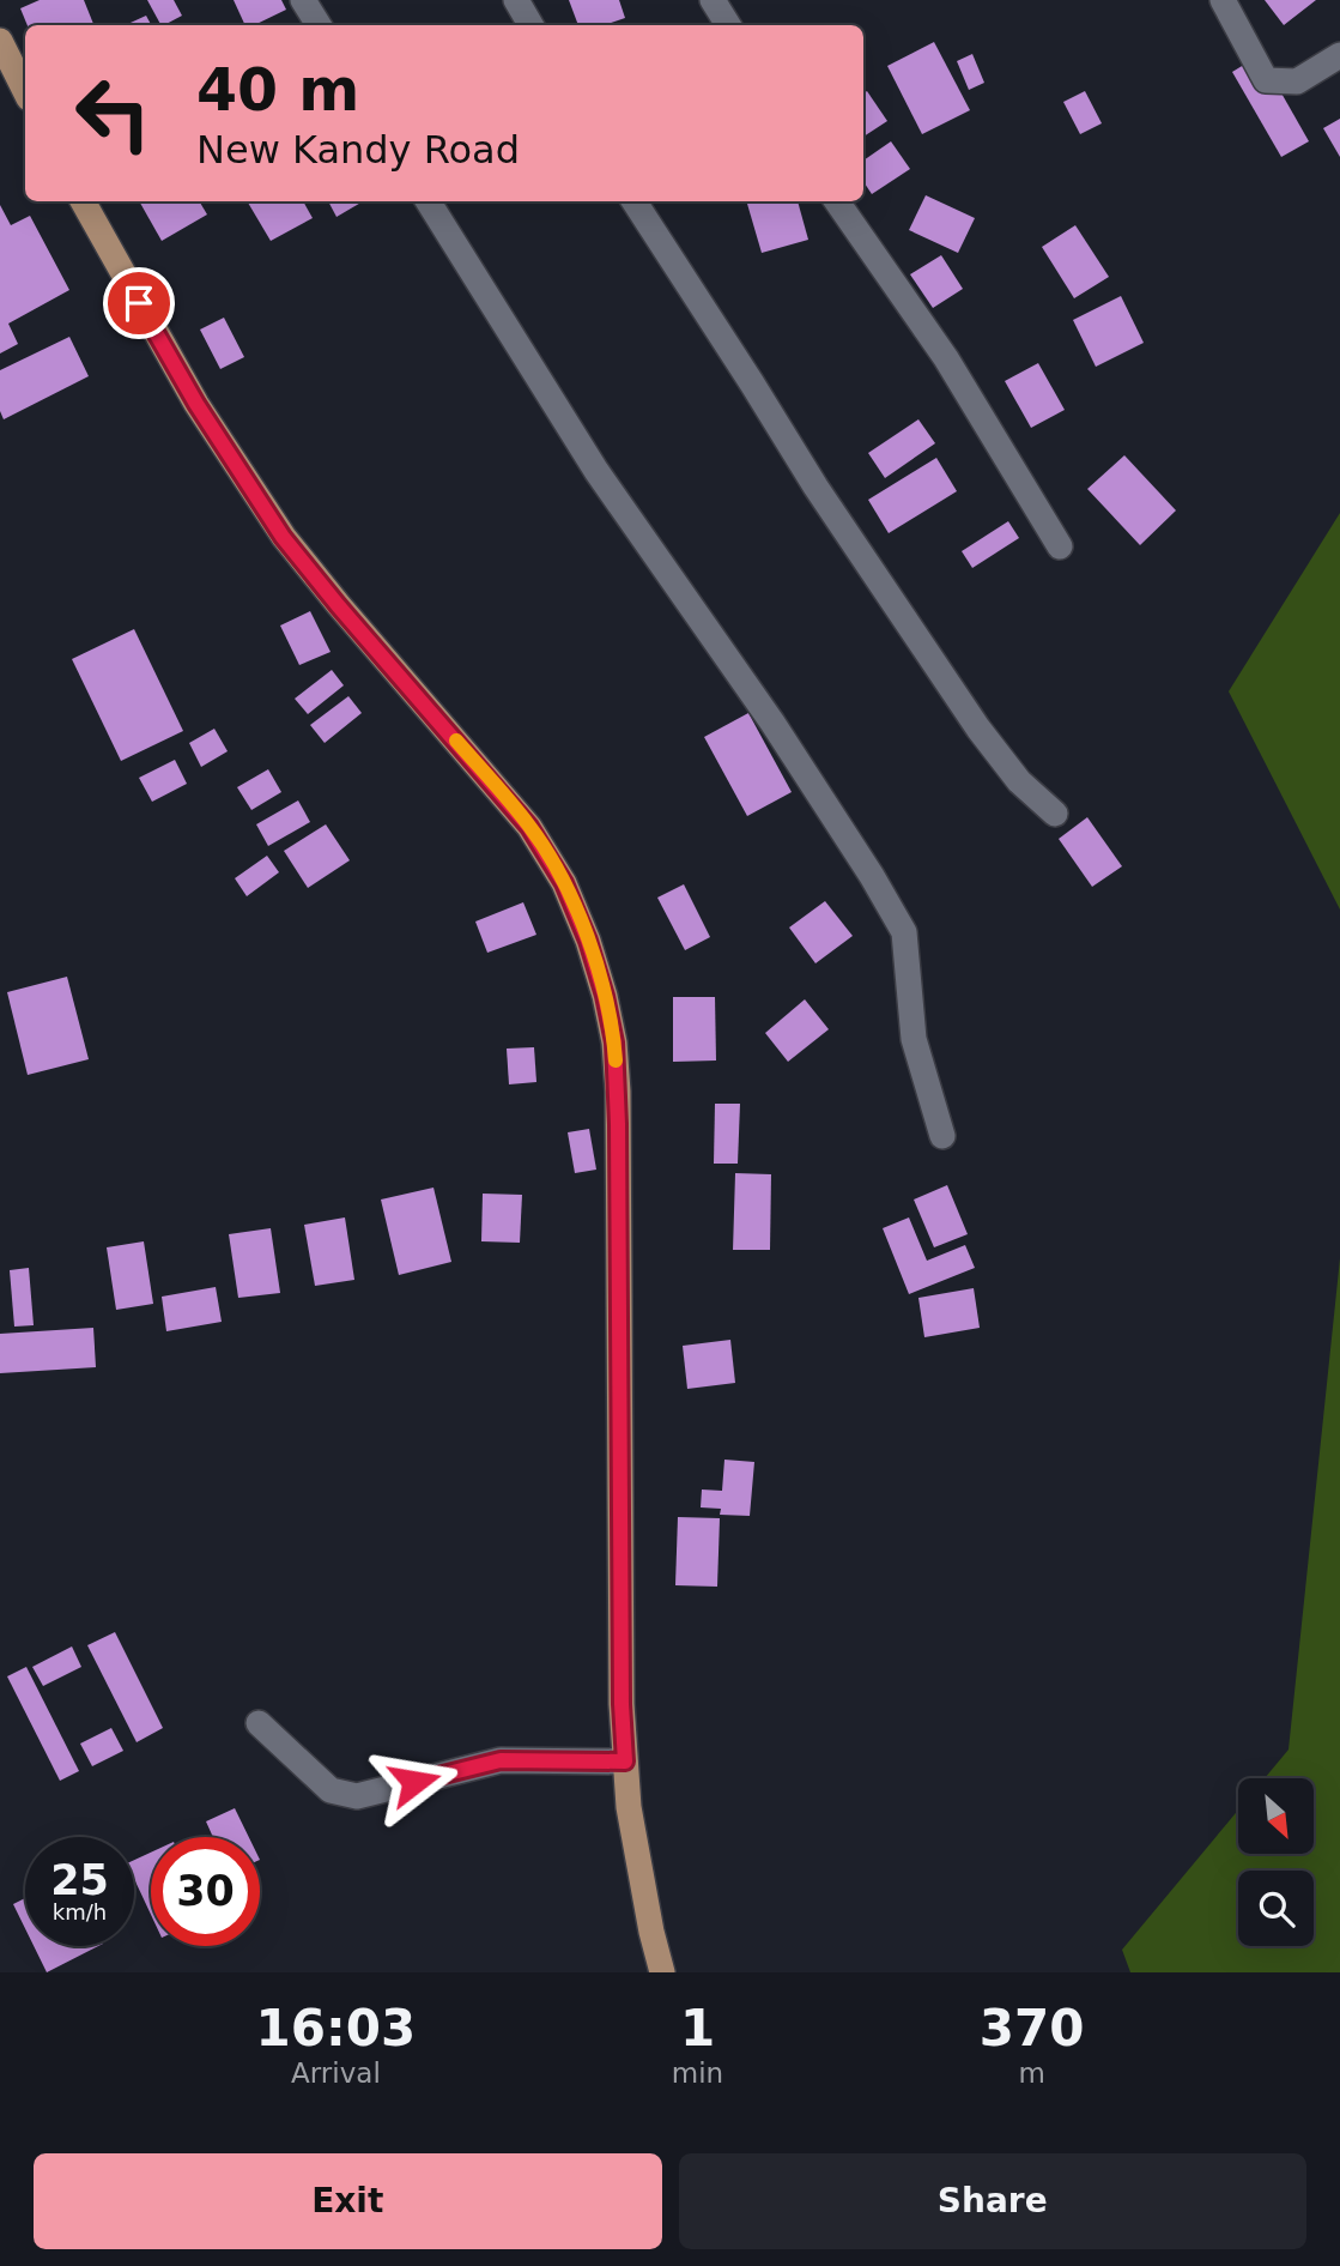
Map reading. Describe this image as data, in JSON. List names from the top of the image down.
{
  "north": "bottom right",
  "page": {
    "turn": ["40 m", "New Kandy Road"],
    "speed": "25 km/h",
    "limit": "30",
    "eta": [
      "16:03",
      "Arrival",
      "1",
      "min",
      "370",
      "m"
    ],
    "buttons": ["Exit", "Share"]
  }
}
